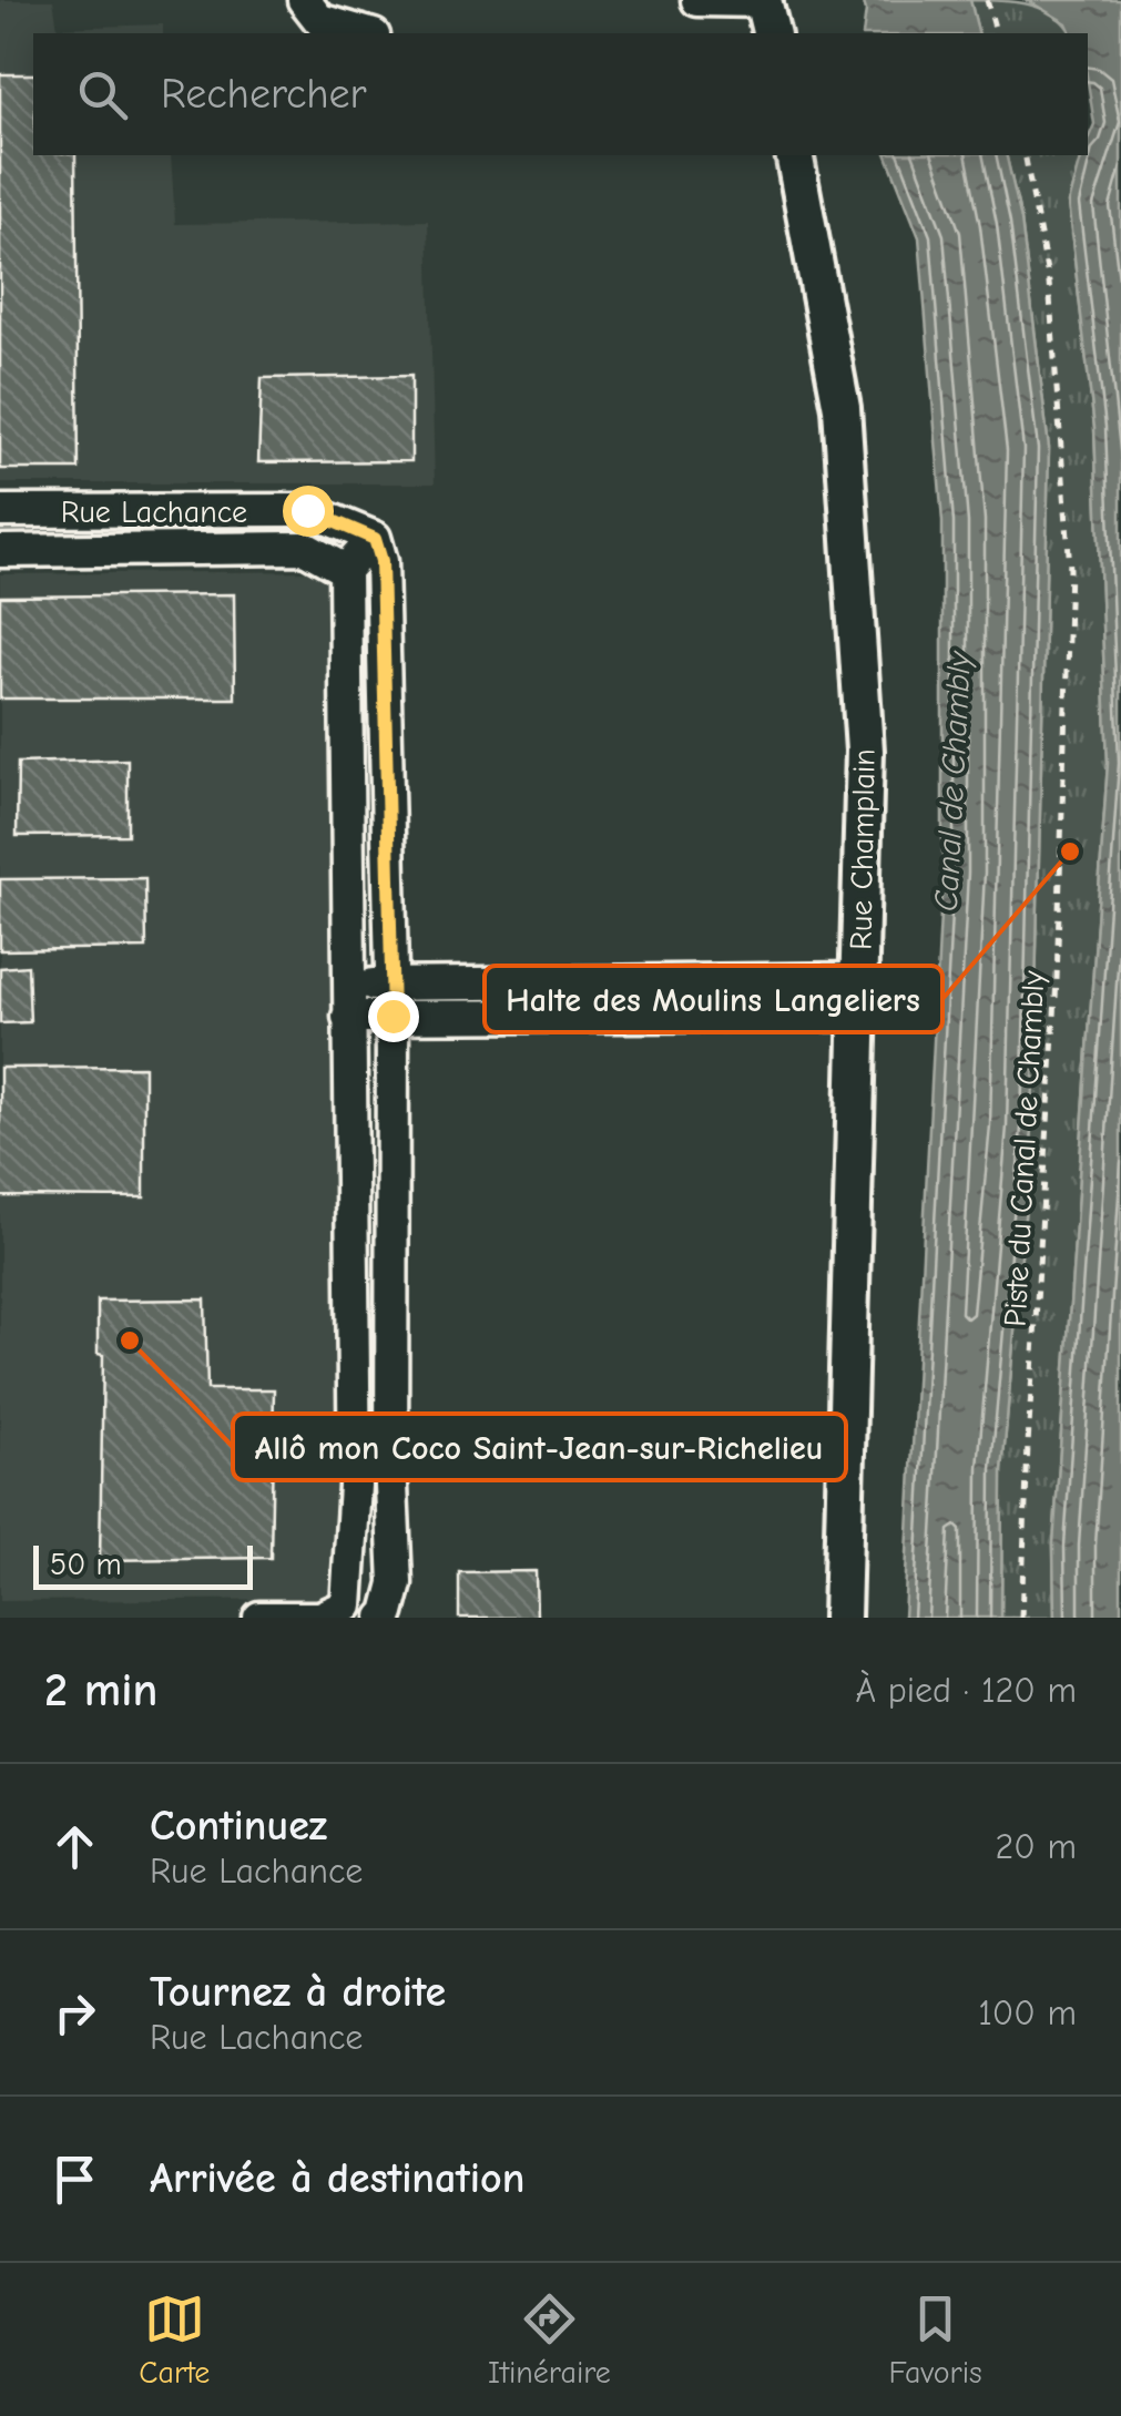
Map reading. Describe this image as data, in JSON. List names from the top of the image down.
{
  "streets": {
    "street": ["Rue Lachance", "Rue Champlain"],
    "path": ["Piste du Canal de Chambly"]
  },
  "water": ["Canal de Chambly"],
  "places": ["Halte des Moulins Langeliers", "Allô mon Coco Saint-Jean-sur-Richelieu"],
  "scale_bar": "50 m",
  "page": {
    "search": "Rechercher",
    "scale": "50 m",
    "heading": ["2 min", "À pied · 120 m"],
    "list": [
      ["Continuez", "Rue Lachance", "20 m"],
      ["Tournez à droite", "Rue Lachance", "100 m"],
      "Arrivée à destination"
    ],
    "nav": ["Carte", "Itinéraire", "Favoris"]
  }
}
